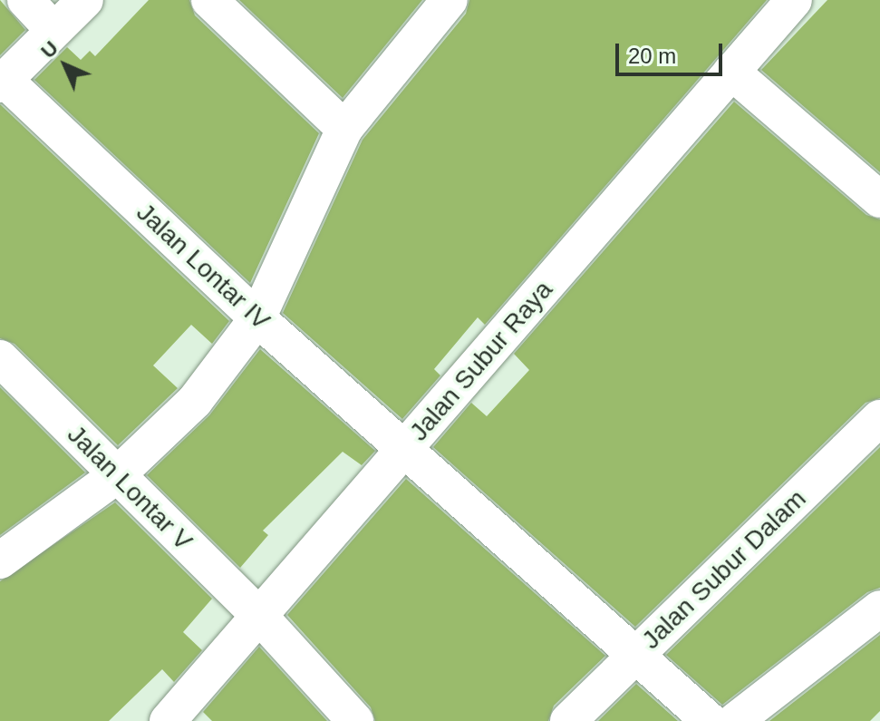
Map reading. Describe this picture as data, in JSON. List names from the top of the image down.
{
  "streets": {
    "street": [
      "Jalan Lontar IV",
      "Jalan Subur Raya",
      "Jalan Lontar V",
      "Jalan Subur Dalam"
    ]
  },
  "crossings": [
    ["Jalan Lontar IV", "Jalan Subur Raya"],
    ["Jalan Lontar IV", "Jalan Subur Dalam"],
    ["Jalan Subur Raya", "Jalan Lontar V"]
  ],
  "scale_bar": "20 m",
  "north": "top left"
}
